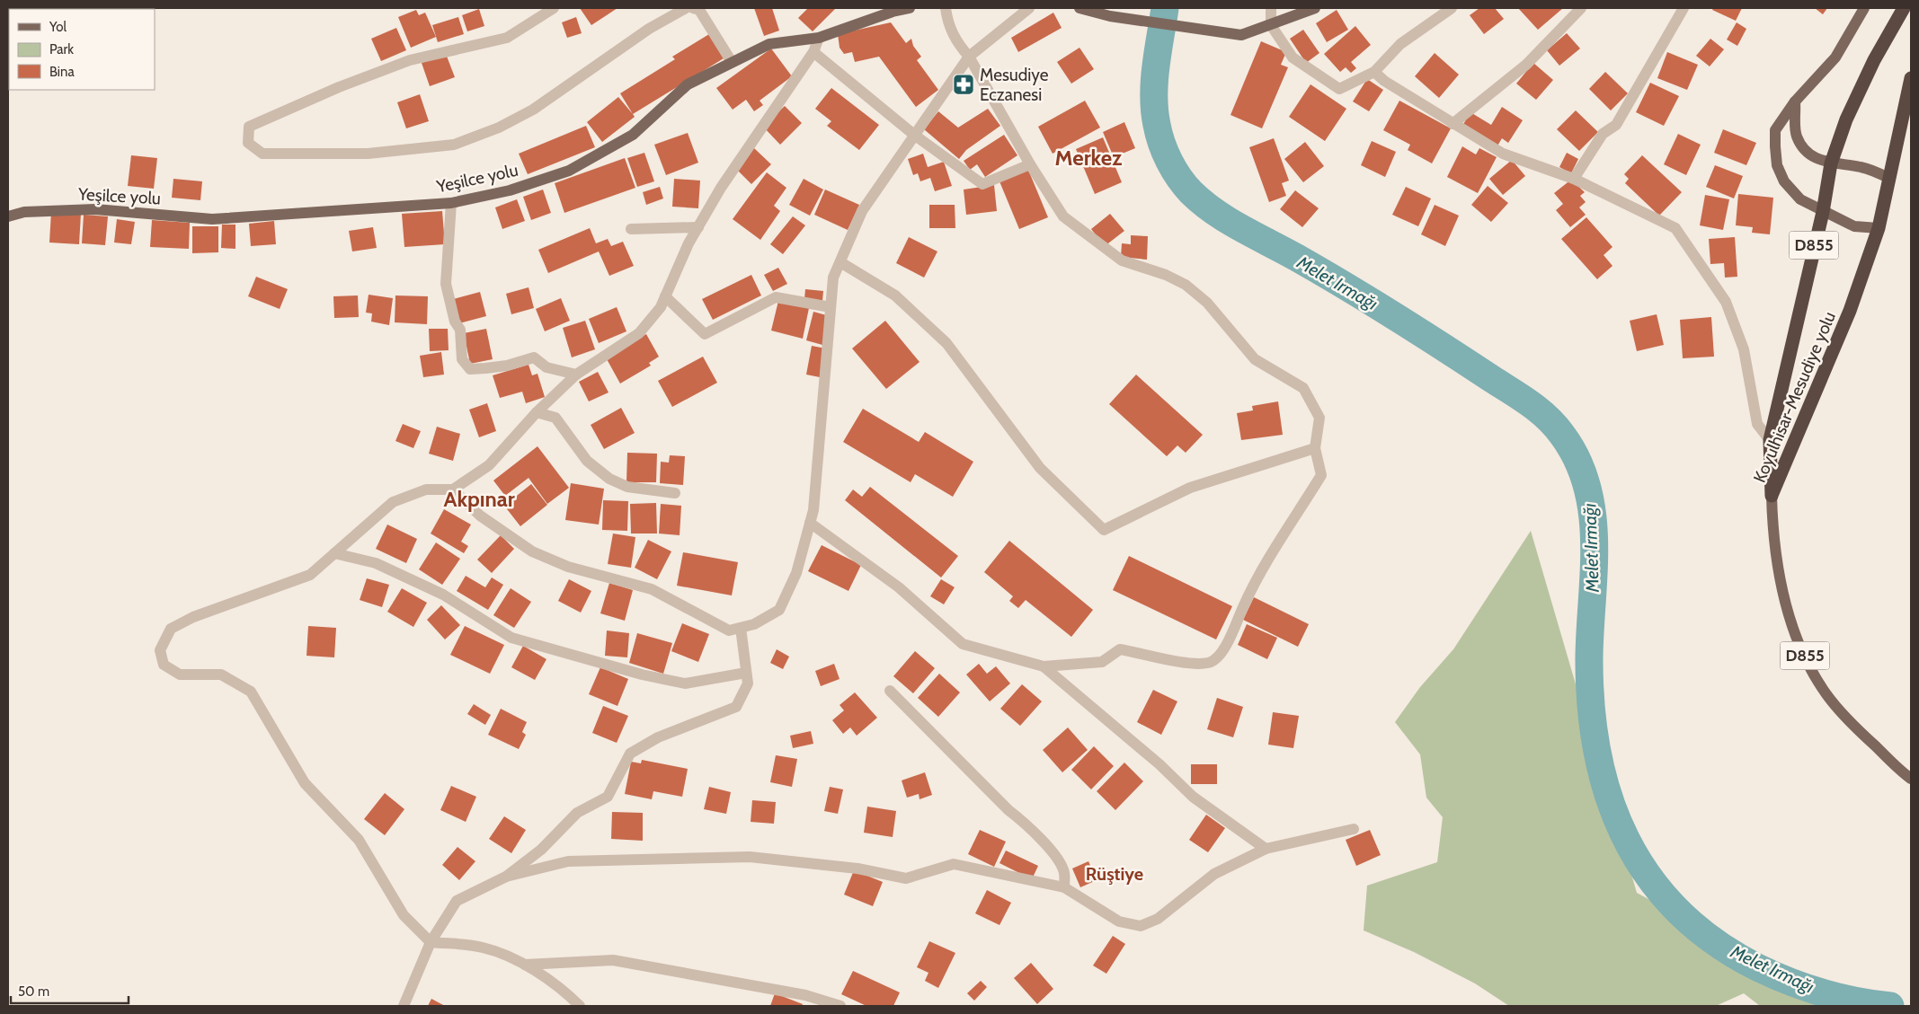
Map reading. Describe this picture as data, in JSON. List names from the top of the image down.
{
  "streets": {
    "highway": ["D855", "Koyulhisar-Mesudiye yolu"],
    "main road": ["Yeşilce yolu"]
  },
  "crossings": [
    ["D855", "Koyulhisar-Mesudiye yolu"]
  ],
  "districts": ["Merkez", "Akpınar", "Rüştiye"],
  "water": ["Melet Irmağı"],
  "places": {
    "pharmacy": ["Mesudiye Eczanesi"]
  },
  "legend": ["Yol", "Park", "Bina"],
  "scale_bar": "50 m"
}
